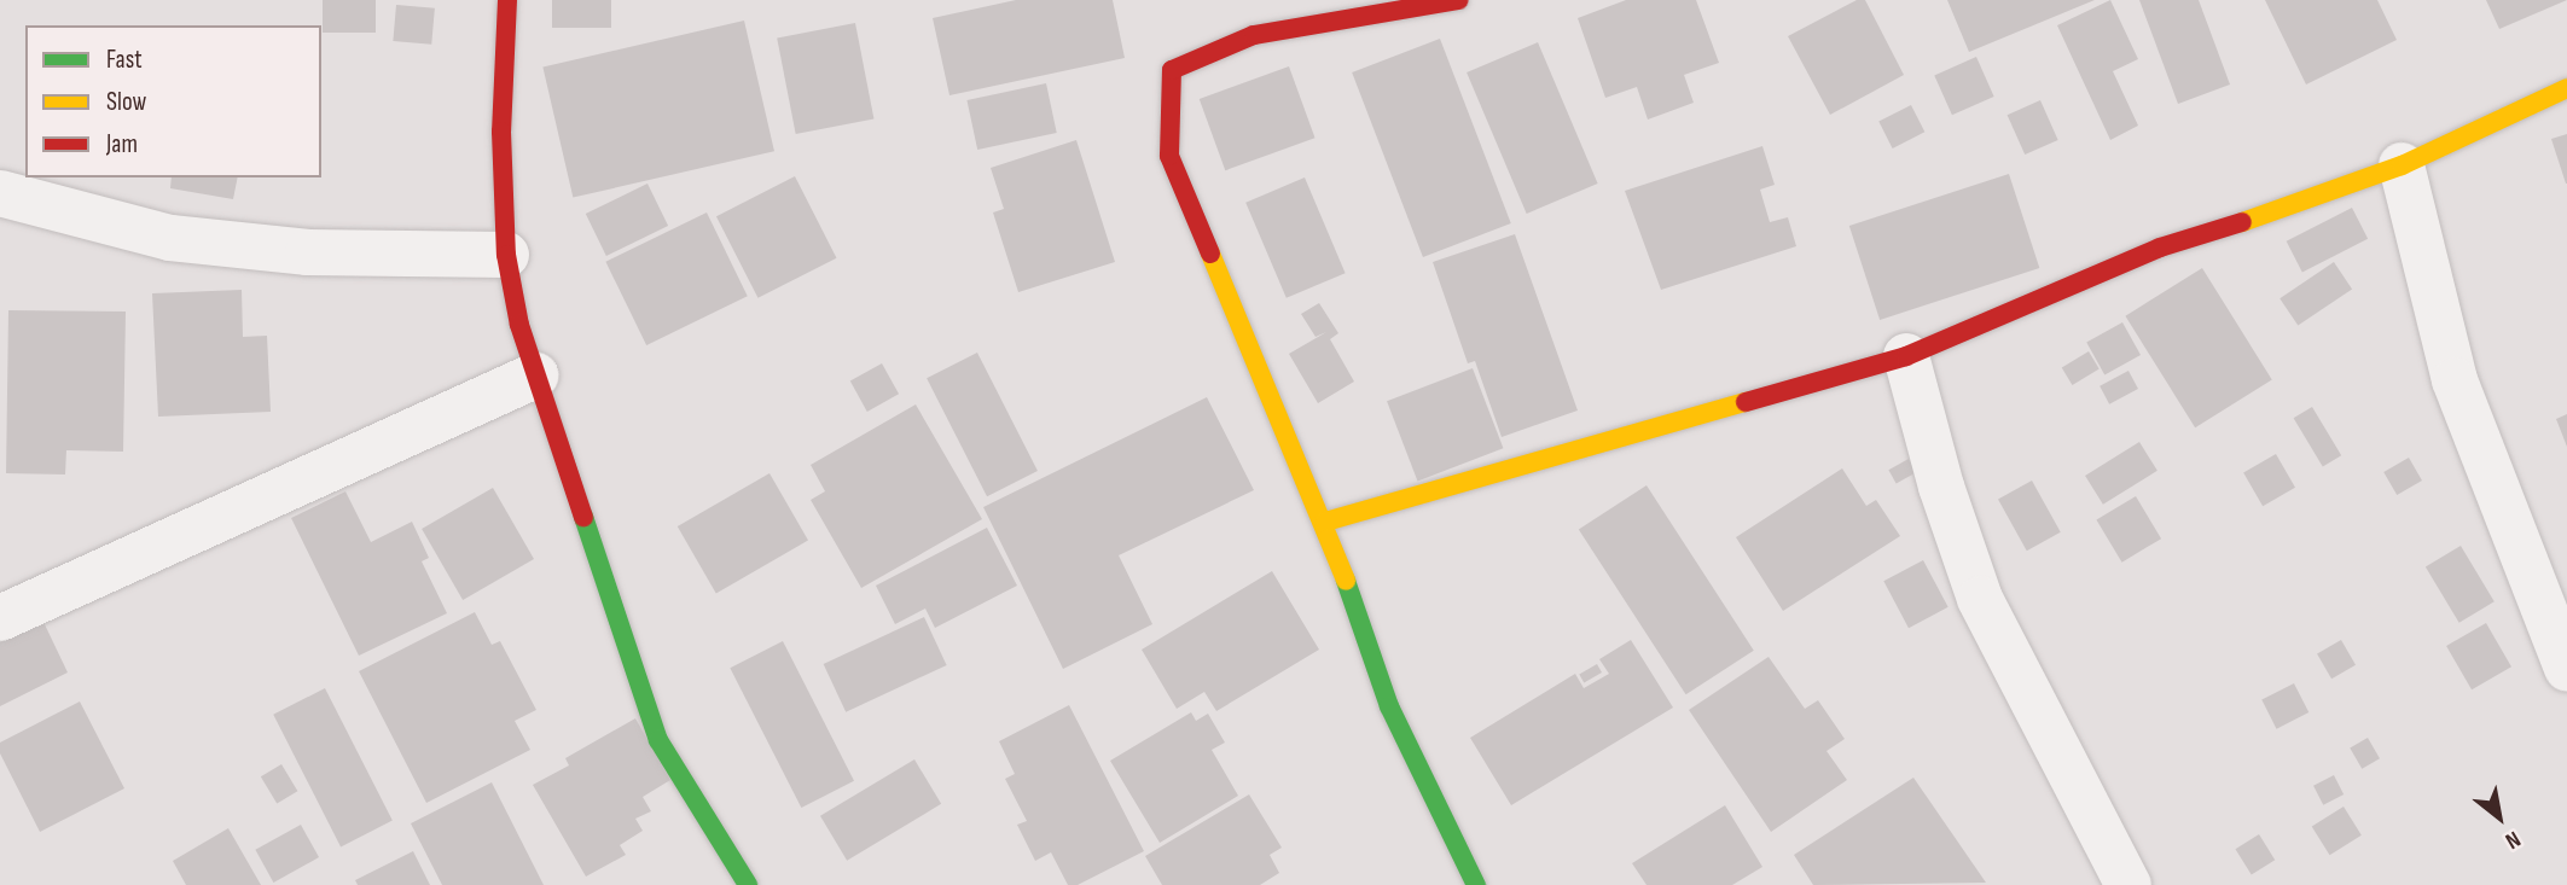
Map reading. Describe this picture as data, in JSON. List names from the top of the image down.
{
  "legend": ["Fast", "Slow", "Jam"],
  "north": "bottom right"
}
